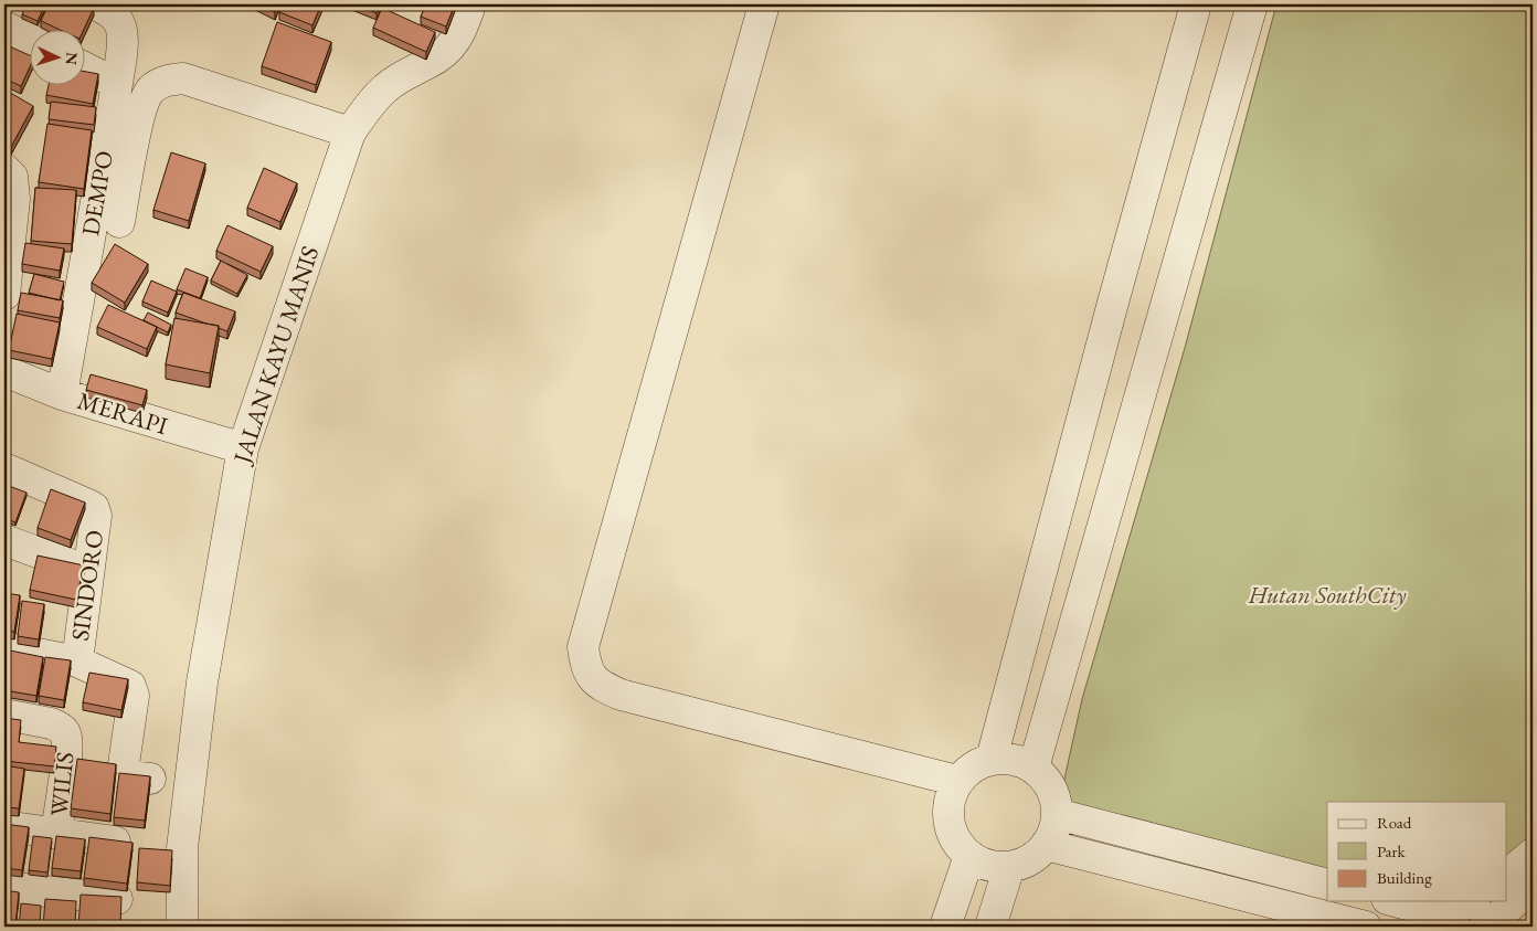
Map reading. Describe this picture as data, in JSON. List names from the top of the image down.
{
  "streets": {
    "street": [
      "DEMPO",
      "JALAN KAYU MANIS",
      "MERAPI",
      "SINDORO",
      "WILIS"
    ]
  },
  "crossings": [
    ["DEMPO", "MERAPI"],
    ["JALAN KAYU MANIS", "MERAPI"]
  ],
  "parks": ["Hutan SouthCity"],
  "legend": ["Road", "Park", "Building"],
  "north": "right"
}
